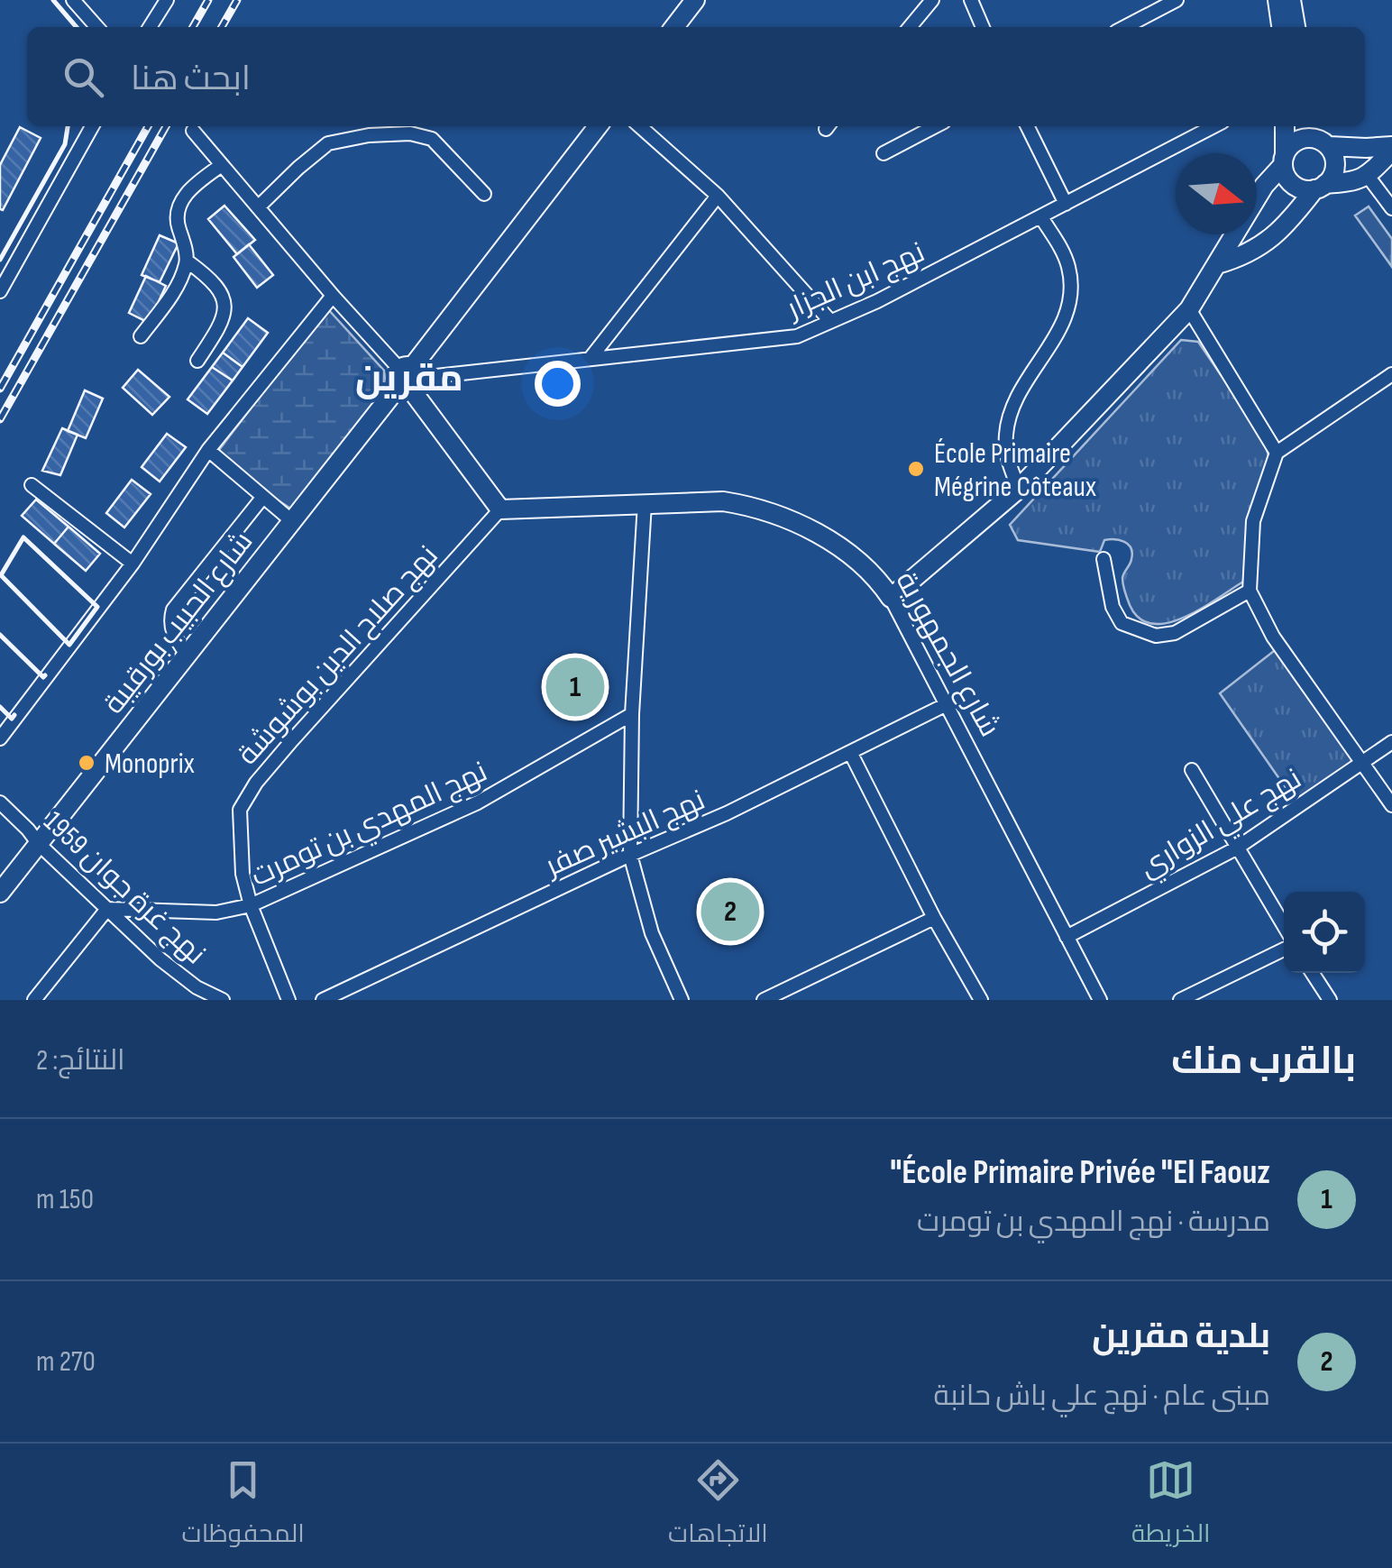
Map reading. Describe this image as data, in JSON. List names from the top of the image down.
{
  "streets": {
    "street": [
      "نهج ابن الجزار",
      "شارع الحبيب بورقيبة",
      "شارع الجمهورية",
      "نهج صلاح الدين بوشوشة",
      "نهج علي الزواري",
      "نهج المهدي بن تومرت",
      "نهج البشير صفر",
      "نهج غرة جوان 1959"
    ]
  },
  "crossings": [
    ["نهج ابن الجزار", "شارع الحبيب بورقيبة"],
    ["شارع الحبيب بورقيبة", "نهج غرة جوان 1959"],
    ["شارع الجمهورية", "نهج صلاح الدين بوشوشة"],
    ["شارع الجمهورية", "نهج علي الزواري"],
    ["شارع الجمهورية", "نهج البشير صفر"],
    ["نهج صلاح الدين بوشوشة", "نهج المهدي بن تومرت"],
    ["نهج المهدي بن تومرت", "نهج غرة جوان 1959"]
  ],
  "districts": ["مقرين"],
  "places": ["École Primaire Mégrine Côteaux", "Monoprix"],
  "north": "right",
  "page": {
    "search": "ابحث هنا",
    "pins": ["1", "2"],
    "heading": ["بالقرب منك", "النتائج: 2"],
    "list": [
      {
        "mark": "1",
        "name": "École Primaire Privée \"El Faouz\"",
        "note": "مدرسة · نهج المهدي بن تومرت",
        "value": "150 m"
      },
      {
        "mark": "2",
        "name": "بلدية مقرين",
        "note": "مبنى عام · نهج علي باش حانبة",
        "value": "270 m"
      }
    ],
    "nav": ["الخريطة", "الاتجاهات", "المحفوظات"]
  }
}
